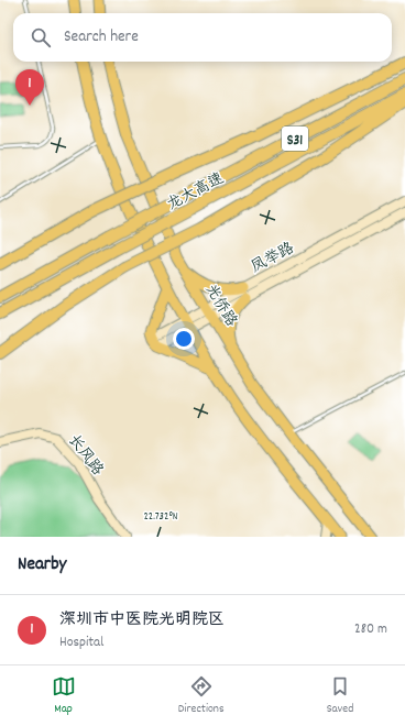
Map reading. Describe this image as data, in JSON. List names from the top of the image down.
{
  "streets": {
    "highway": ["S31", "龙大高速"],
    "main road": ["光侨路"],
    "street": ["凤举路", "长风路"]
  },
  "crossings": [
    ["凤举路", "光侨路"]
  ],
  "page": {
    "search": "Search here",
    "pins": "1",
    "heading": "Nearby",
    "list": [
      {
        "mark": "1",
        "name": "深圳市中医院光明院区",
        "note": "Hospital",
        "value": "280 m"
      }
    ],
    "nav": ["Map", "Directions", "Saved"]
  },
  "coordinates": ["22.732°N"]
}
